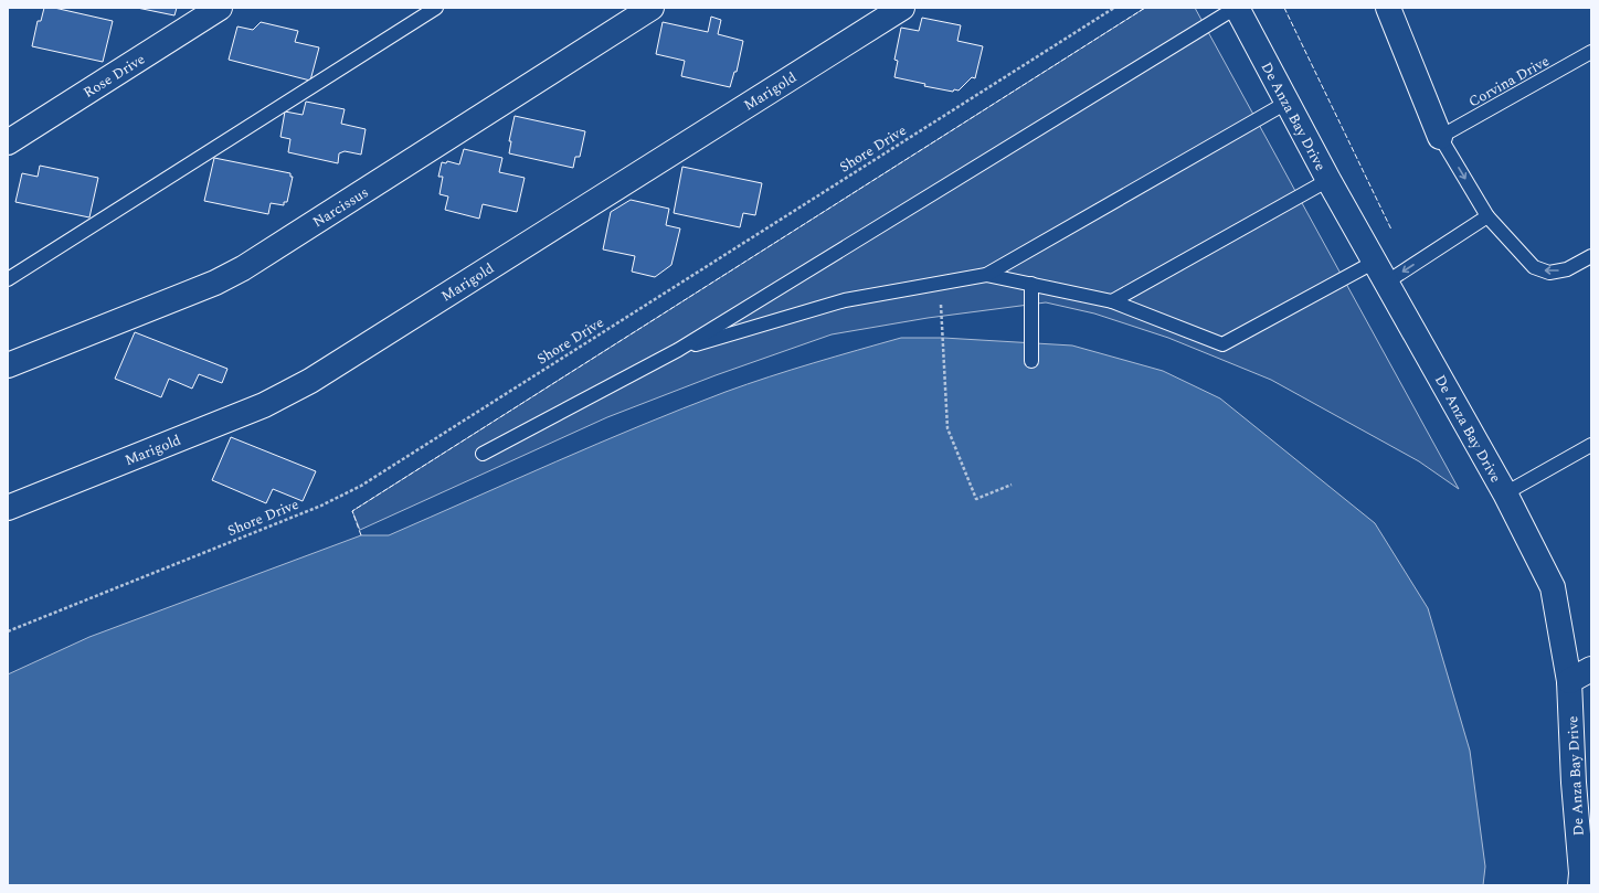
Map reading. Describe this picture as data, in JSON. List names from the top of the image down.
{
  "streets": {
    "street": [
      "Rose Drive",
      "Marigold",
      "De Anza Bay Drive",
      "Narcissus"
    ],
    "lane": ["Corvina Drive"],
    "path": ["Shore Drive"]
  }
}
